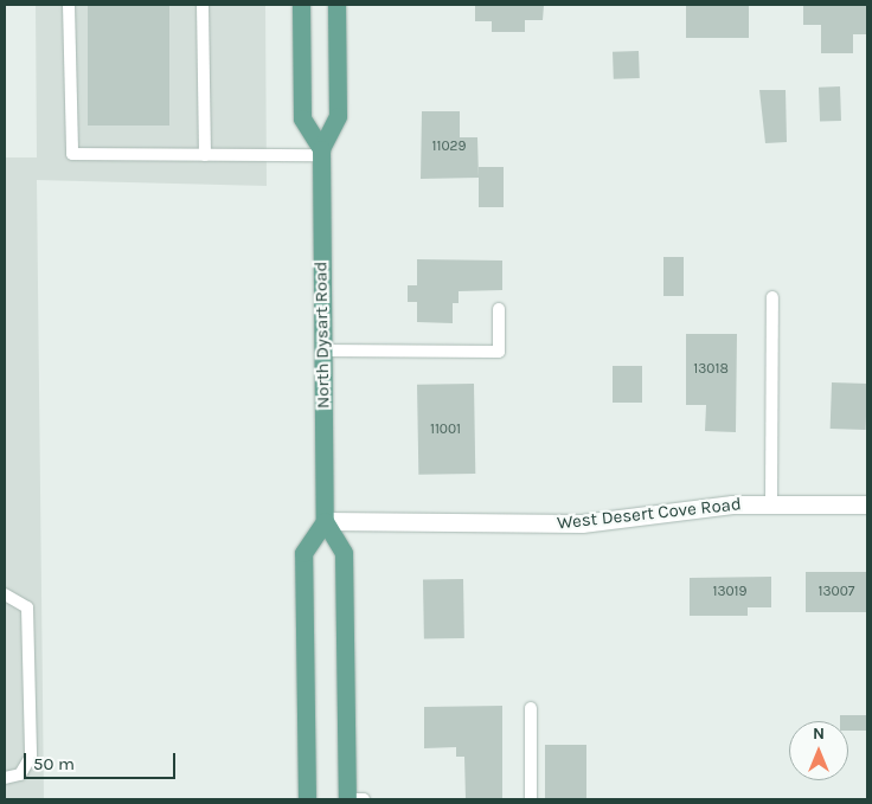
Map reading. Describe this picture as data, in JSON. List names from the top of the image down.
{
  "streets": {
    "main road": ["North Dysart Road"],
    "street": ["West Desert Cove Road"]
  },
  "crossings": [
    ["North Dysart Road", "West Desert Cove Road"]
  ],
  "house_numbers": [
    "11029",
    "13018",
    "11001",
    "13019",
    "13007"
  ],
  "scale_bar": "50 m",
  "north": "top"
}
